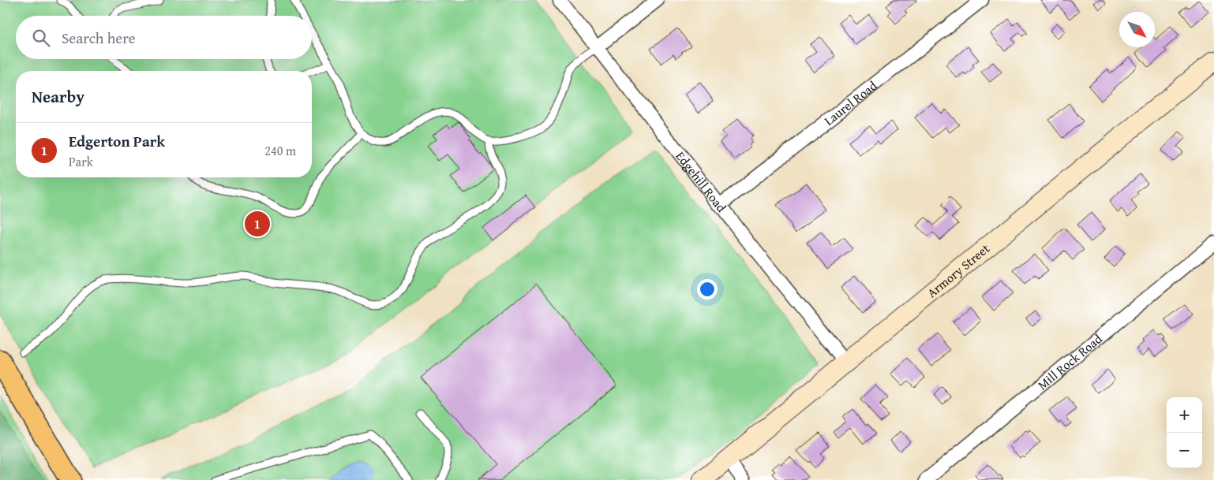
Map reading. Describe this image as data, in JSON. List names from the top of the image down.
{
  "streets": {
    "main road": ["Armory Street"],
    "street": ["Laurel Road", "Edgehill Road", "Mill Rock Road"]
  },
  "crossings": [
    ["Laurel Road", "Edgehill Road"],
    ["Edgehill Road", "Armory Street"]
  ],
  "north": "bottom right",
  "page": {
    "search": "Search here",
    "heading": "Nearby",
    "list": [
      {
        "mark": "1",
        "name": "Edgerton Park",
        "note": "Park",
        "value": "240 m"
      }
    ],
    "pins": "1",
    "map_buttons": ["+", "−"]
  }
}
